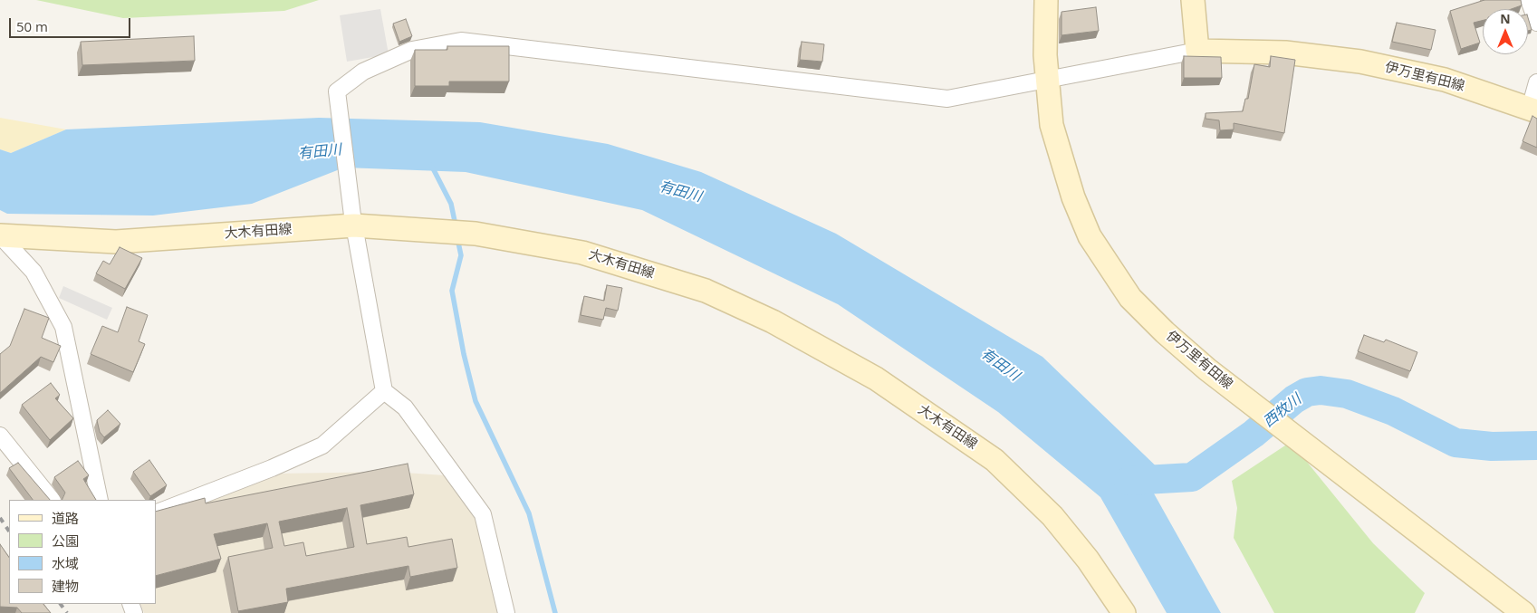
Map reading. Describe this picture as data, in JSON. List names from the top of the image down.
{
  "streets": {
    "main road": ["伊万里有田線", "大木有田線"]
  },
  "water": ["有田川", "西牧川"],
  "legend": [
    "道路",
    "公園",
    "水域",
    "建物"
  ],
  "scale_bar": "50 m",
  "north": "top"
}
